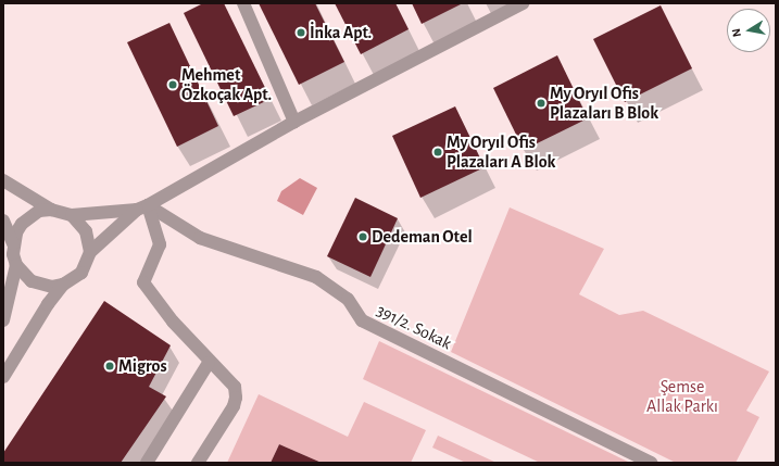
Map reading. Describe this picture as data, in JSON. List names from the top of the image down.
{
  "streets": {
    "street": ["391/2. Sokak"]
  },
  "parks": ["Şemse Allak Parkı"],
  "places": [
    "İnka Apt.",
    "Mehmet Özkoçak Apt.",
    "My Oryıl Ofis Plazaları B Blok",
    "My Oryıl Ofis Plazaları A Blok",
    "Dedeman Otel",
    "Migros"
  ],
  "north": "left"
}
